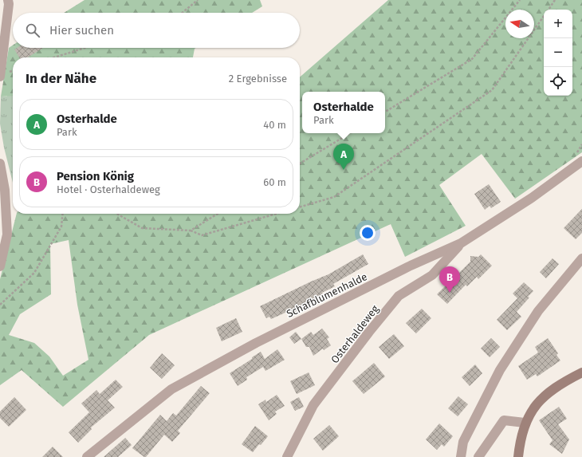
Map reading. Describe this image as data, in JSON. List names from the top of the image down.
{
  "streets": {
    "street": ["Schafblumenhalde", "Osterhaldeweg"]
  },
  "crossings": [
    ["Schafblumenhalde", "Osterhaldeweg"]
  ],
  "north": "left",
  "page": {
    "map_buttons": ["+", "−"],
    "search": "Hier suchen",
    "heading": ["In der Nähe", "2 Ergebnisse"],
    "popup": ["Osterhalde", "Park"],
    "list": [
      {
        "mark": "A",
        "name": "Osterhalde",
        "note": "Park",
        "value": "40 m"
      },
      {
        "mark": "B",
        "name": "Pension König",
        "note": "Hotel · Osterhaldeweg",
        "value": "60 m"
      }
    ],
    "pins": ["A", "B"]
  }
}
